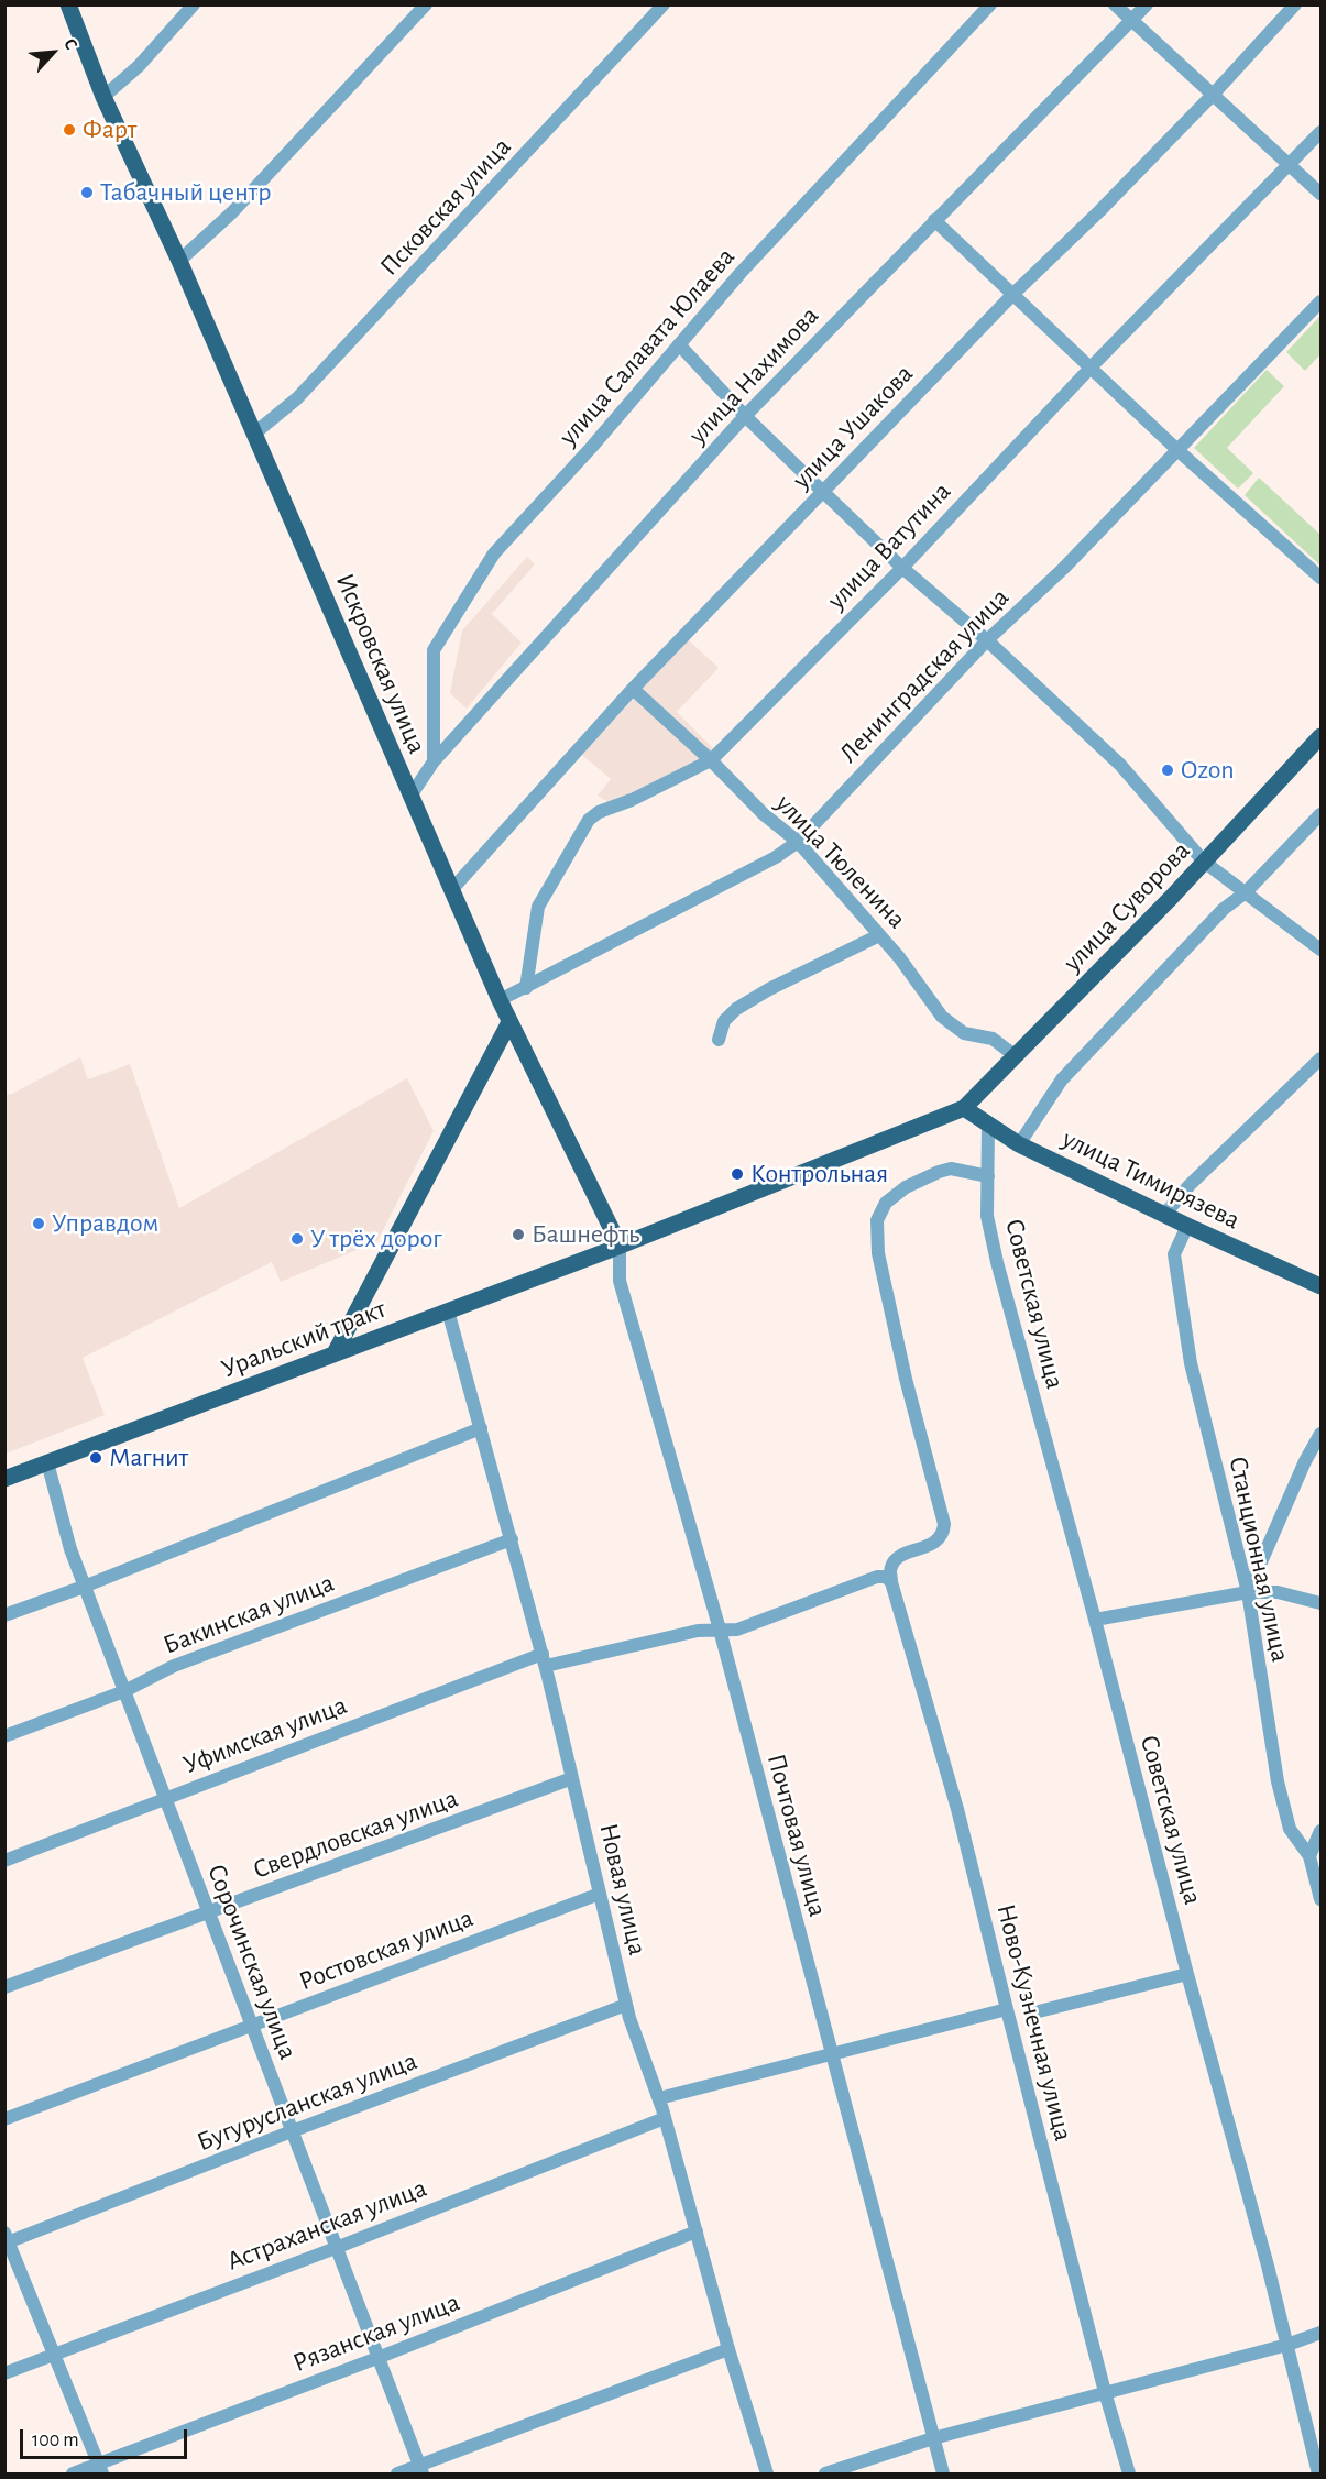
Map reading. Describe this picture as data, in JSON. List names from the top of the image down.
{
  "streets": {
    "main road": [
      "Искровская улица",
      "улица Суворова",
      "улица Тимирязева",
      "Уральский тракт"
    ],
    "street": [
      "Псковская улица",
      "улица Салавата Юлаева",
      "улица Нахимова",
      "улица Ушакова",
      "улица Ватутина",
      "Ленинградская улица",
      "улица Тюленина",
      "Советская улица",
      "Станционная улица",
      "Бакинская улица",
      "Уфимская улица",
      "Свердловская улица",
      "Почтовая улица",
      "Новая улица",
      "Ростовская улица",
      "Сорочинская улица",
      "Ново-Кузнечная улица",
      "Бугурусланская улица",
      "Астраханская улица",
      "Рязанская улица"
    ]
  },
  "crossings": [
    ["Псковская улица", "Искровская улица"],
    ["улица Салавата Юлаева", "улица Нахимова"],
    ["улица Нахимова", "Искровская улица"],
    ["улица Ушакова", "Искровская улица"],
    ["улица Ушакова", "улица Тюленина"],
    ["улица Ватутина", "Ленинградская улица"],
    ["улица Ватутина", "улица Тюленина"],
    ["Искровская улица", "Ленинградская улица"],
    ["Искровская улица", "Уральский тракт"],
    ["Искровская улица", "Почтовая улица"],
    ["Ленинградская улица", "улица Тюленина"],
    ["улица Тюленина", "улица Суворова"],
    ["улица Суворова", "улица Тимирязева"],
    ["улица Суворова", "Уральский тракт"],
    ["улица Тимирязева", "Советская улица"],
    ["улица Тимирязева", "Уральский тракт"],
    ["улица Тимирязева", "Станционная улица"],
    ["Уральский тракт", "Почтовая улица"],
    ["Уральский тракт", "Новая улица"],
    ["Уральский тракт", "Сорочинская улица"],
    ["Бакинская улица", "Новая улица"],
    ["Бакинская улица", "Сорочинская улица"],
    ["Уфимская улица", "Почтовая улица"],
    ["Уфимская улица", "Новая улица"],
    ["Уфимская улица", "Сорочинская улица"],
    ["Уфимская улица", "Ново-Кузнечная улица"],
    ["Свердловская улица", "Новая улица"],
    ["Свердловская улица", "Сорочинская улица"],
    ["Новая улица", "Ростовская улица"],
    ["Новая улица", "Бугурусланская улица"],
    ["Новая улица", "Астраханская улица"],
    ["Новая улица", "Рязанская улица"],
    ["Ростовская улица", "Сорочинская улица"],
    ["Сорочинская улица", "Бугурусланская улица"],
    ["Сорочинская улица", "Астраханская улица"],
    ["Сорочинская улица", "Рязанская улица"]
  ],
  "places": [
    "Фарт",
    "Табачный центр",
    "Ozon",
    "Контрольная",
    "Управдом",
    "Башнефть",
    "У трёх дорог",
    "Магнит"
  ],
  "scale_bar": "100 m",
  "north": "top right"
}
